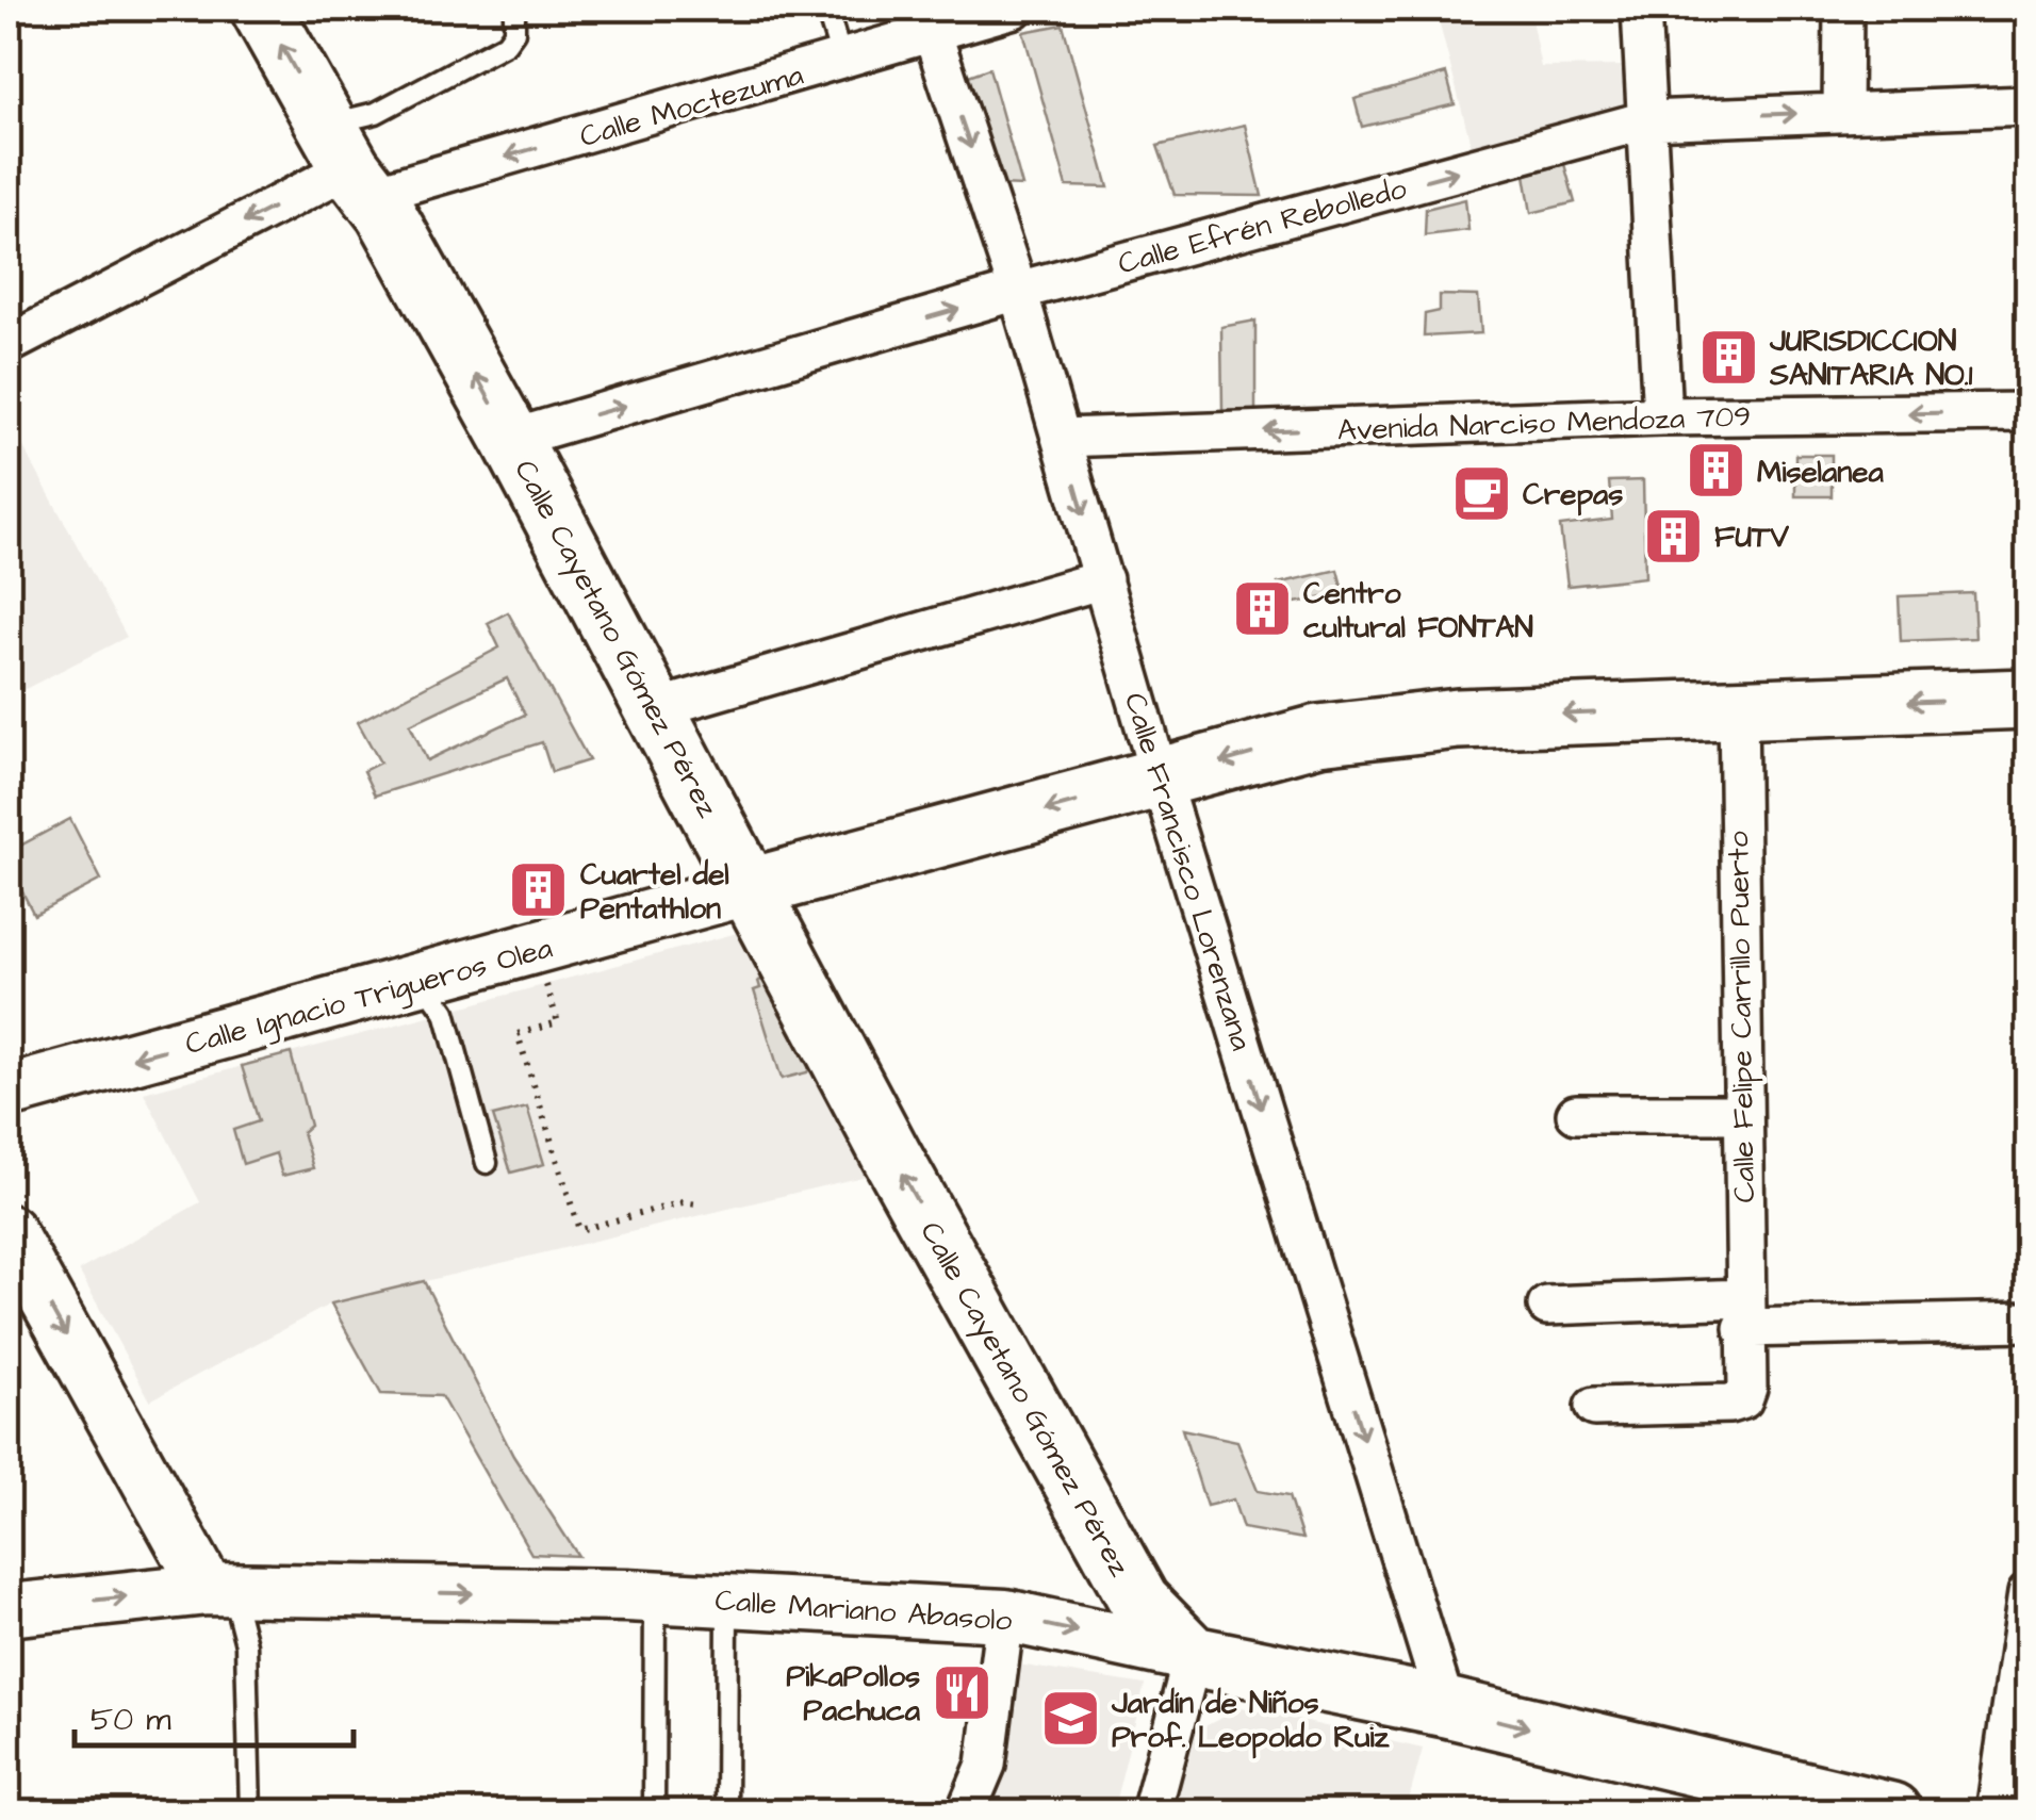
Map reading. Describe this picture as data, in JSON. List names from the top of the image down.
{
  "streets": {
    "main road": ["Calle Cayetano Gómez Pérez", "Calle Ignacio Trigueros Olea", "Calle Mariano Abasolo"],
    "street": [
      "Calle Moctezuma",
      "Calle Efrén Rebolledo",
      "Avenida Narciso Mendoza 709",
      "Calle Francisco Lorenzana",
      "Calle Felipe Carrillo Puerto"
    ]
  },
  "crossings": [
    ["Calle Moctezuma", "Calle Cayetano Gómez Pérez"],
    ["Calle Moctezuma", "Calle Francisco Lorenzana"],
    ["Calle Efrén Rebolledo", "Calle Cayetano Gómez Pérez"],
    ["Calle Efrén Rebolledo", "Calle Francisco Lorenzana"],
    ["Avenida Narciso Mendoza 709", "Calle Francisco Lorenzana"],
    ["Calle Cayetano Gómez Pérez", "Calle Ignacio Trigueros Olea"],
    ["Calle Cayetano Gómez Pérez", "Calle Mariano Abasolo"],
    ["Calle Francisco Lorenzana", "Calle Ignacio Trigueros Olea"],
    ["Calle Francisco Lorenzana", "Calle Mariano Abasolo"]
  ],
  "one_way": [
    "Calle Moctezuma",
    "Avenida Narciso Mendoza 709",
    "Calle Cayetano Gómez Pérez",
    "Calle Francisco Lorenzana",
    "Calle Ignacio Trigueros Olea",
    "Calle Mariano Abasolo"
  ],
  "places": {
    "building": [
      "JURISDICCION SANITARIA NO.1",
      "Miselanea",
      "FUTV",
      "Centro cultural FONTAN",
      "Cuartel del Pentathlon"
    ],
    "cafe": ["Crepas"],
    "restaurant": ["PikaPollos Pachuca"],
    "school or university": ["Jardín de Niños Prof. Leopoldo Ruiz"]
  },
  "scale_bar": "50 m"
}
